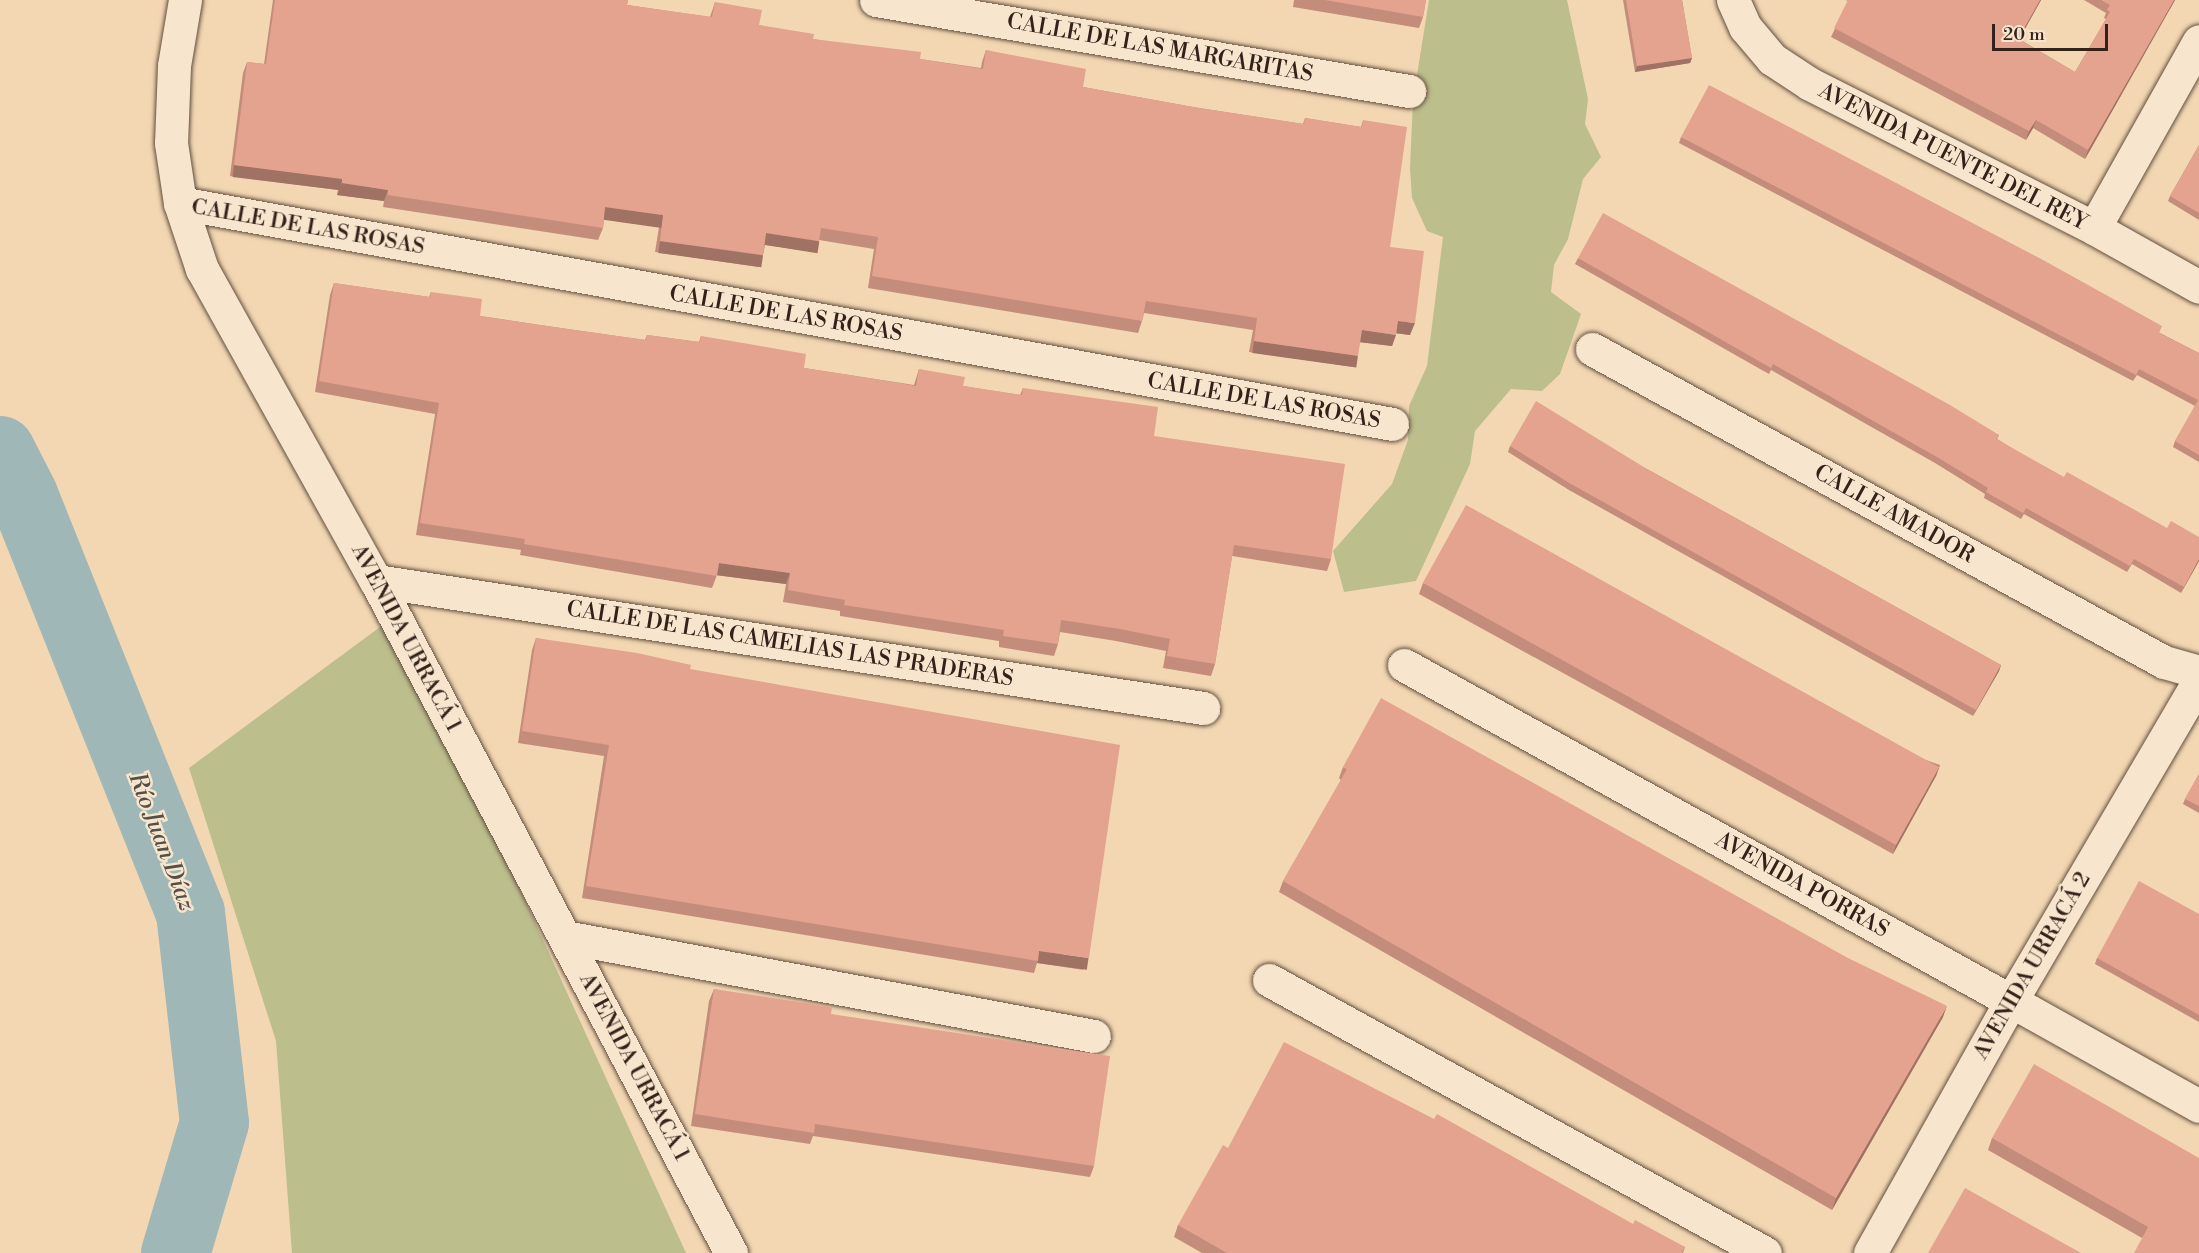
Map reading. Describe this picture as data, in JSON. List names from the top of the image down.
{
  "streets": {
    "street": [
      "CALLE DE LAS MARGARITAS",
      "AVENIDA PUENTE DEL REY",
      "CALLE DE LAS ROSAS",
      "CALLE AMADOR",
      "AVENIDA URRACÁ 1",
      "CALLE DE LAS CAMELIAS LAS PRADERAS",
      "AVENIDA PORRAS",
      "AVENIDA URRACÁ 2"
    ]
  },
  "crossings": [
    ["CALLE DE LAS ROSAS", "AVENIDA URRACÁ 1"],
    ["AVENIDA URRACÁ 1", "CALLE DE LAS CAMELIAS LAS PRADERAS"],
    ["AVENIDA PORRAS", "AVENIDA URRACÁ 2"]
  ],
  "water": ["Río Juan Díaz"],
  "scale_bar": "20 m"
}
